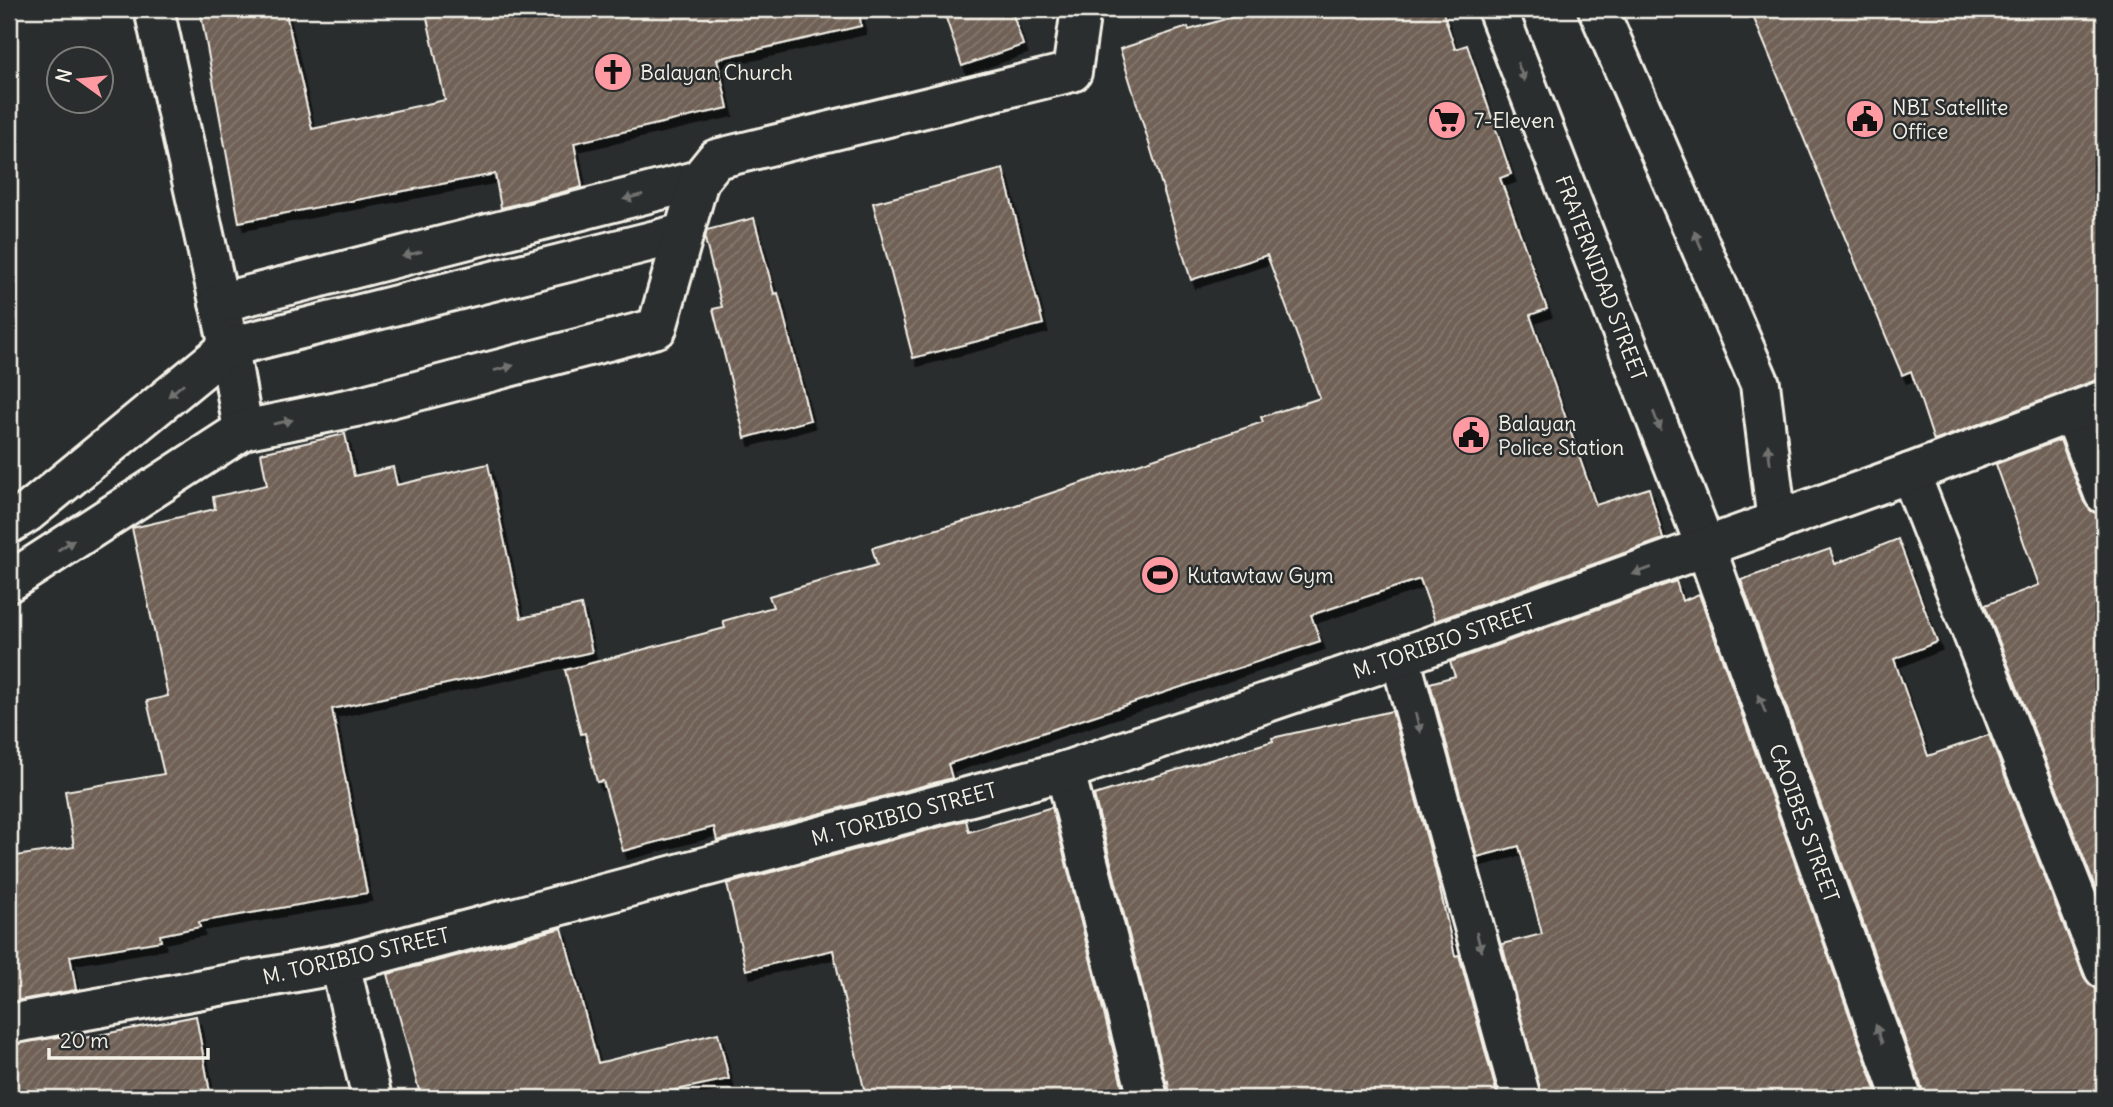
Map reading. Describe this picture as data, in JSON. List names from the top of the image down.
{
  "streets": {
    "street": ["FRATERNIDAD STREET", "M. TORIBIO STREET", "CAOIBES STREET"]
  },
  "crossings": [
    ["FRATERNIDAD STREET", "M. TORIBIO STREET"],
    ["FRATERNIDAD STREET", "CAOIBES STREET"],
    ["M. TORIBIO STREET", "CAOIBES STREET"]
  ],
  "places": {
    "church": ["Balayan Church"],
    "public building": ["NBI Satellite Office", "Balayan Police Station"],
    "supermarket": ["7-Eleven"],
    "sports": ["Kutawtaw Gym"]
  },
  "scale_bar": "20 m",
  "north": "left"
}
